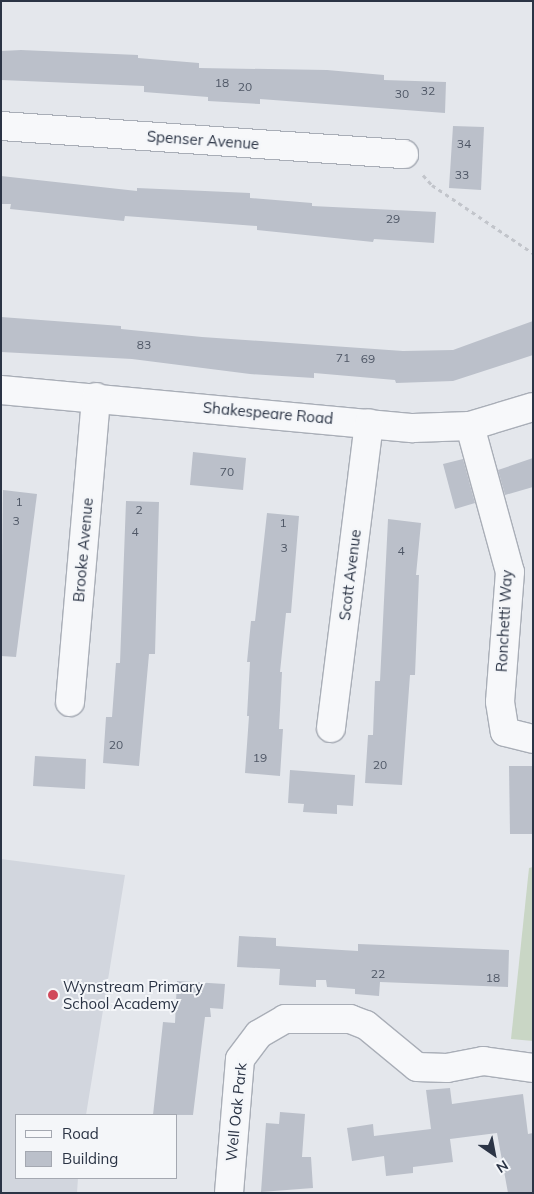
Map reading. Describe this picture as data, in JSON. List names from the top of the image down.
{
  "streets": {
    "street": [
      "Spenser Avenue",
      "Shakespeare Road",
      "Brooke Avenue",
      "Scott Avenue",
      "Ronchetti Way",
      "Well Oak Park"
    ]
  },
  "crossings": [
    ["Shakespeare Road", "Brooke Avenue"],
    ["Shakespeare Road", "Scott Avenue"],
    ["Shakespeare Road", "Ronchetti Way"]
  ],
  "places": ["Wynstream Primary School Academy"],
  "house_numbers": [
    "18",
    "20",
    "32",
    "30",
    "34",
    "33",
    "29",
    "83",
    "71",
    "69",
    "70",
    "1",
    "2",
    "3",
    "1",
    "4",
    "3",
    "4",
    "20",
    "19",
    "20",
    "22",
    "18"
  ],
  "legend": ["Road", "Building"],
  "north": "bottom right"
}
